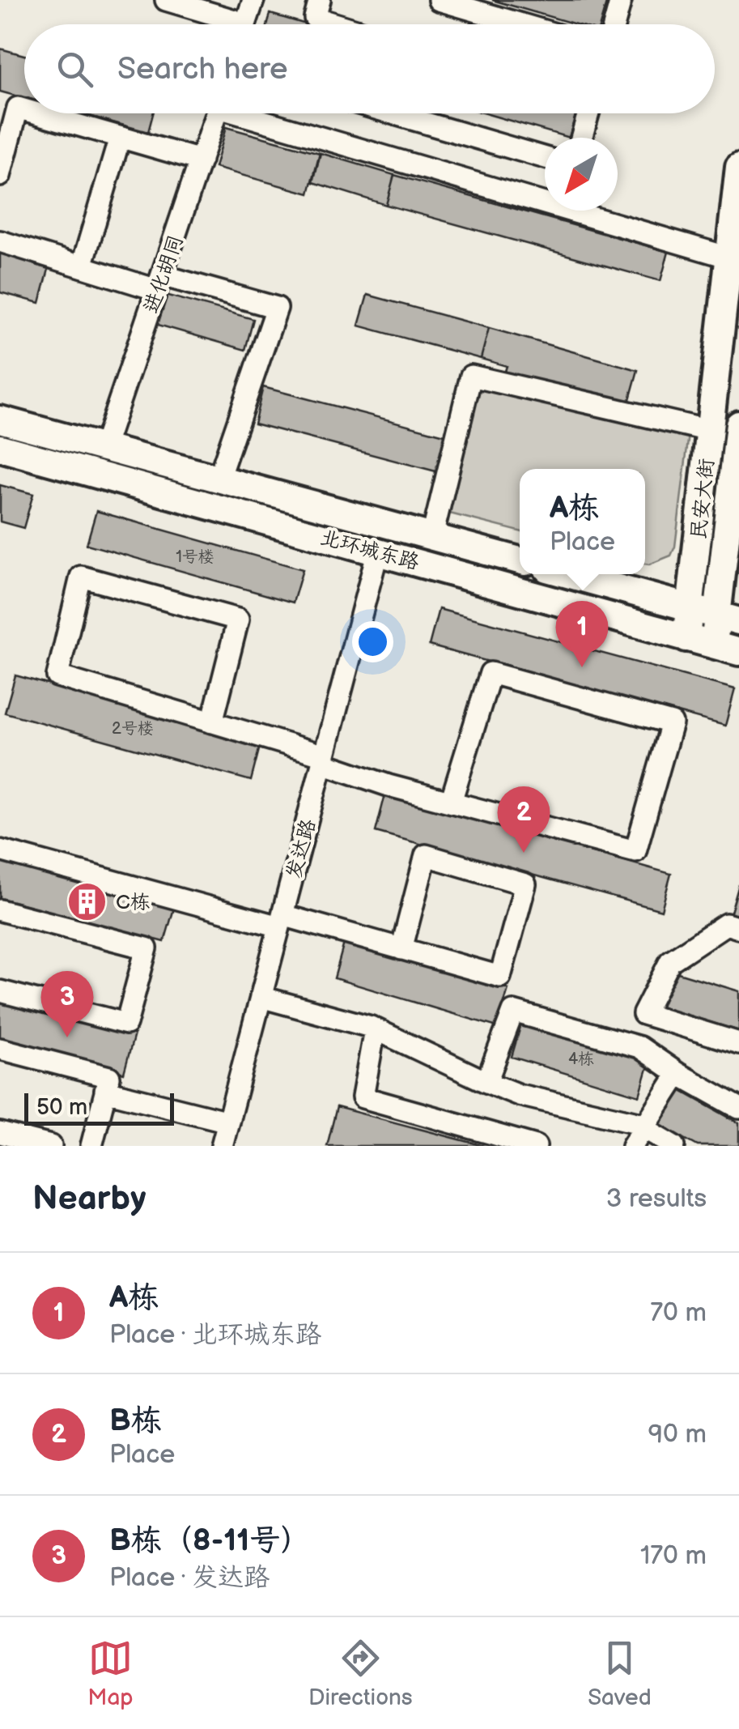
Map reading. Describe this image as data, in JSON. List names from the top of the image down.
{
  "streets": {
    "main road": ["民安大街", "北环城东路"],
    "street": ["进化胡同", "发达路"]
  },
  "crossings": [
    ["进化胡同", "北环城东路"],
    ["民安大街", "北环城东路"],
    ["北环城东路", "发达路"]
  ],
  "places": {
    "building": ["C栋"]
  },
  "house_numbers": ["1号楼", "2号楼", "4栋"],
  "scale_bar": "50 m",
  "north": "bottom left",
  "page": {
    "search": "Search here",
    "popup": ["A栋", "Place"],
    "pins": ["1", "2", "3"],
    "scale": "50 m",
    "heading": ["Nearby", "3 results"],
    "list": [
      {
        "mark": "1",
        "name": "A栋",
        "note": "Place · 北环城东路",
        "value": "70 m"
      },
      {
        "mark": "2",
        "name": "B栋",
        "note": "Place",
        "value": "90 m"
      },
      {
        "mark": "3",
        "name": "B栋（8-11号）",
        "note": "Place · 发达路",
        "value": "170 m"
      }
    ],
    "nav": ["Map", "Directions", "Saved"]
  }
}
